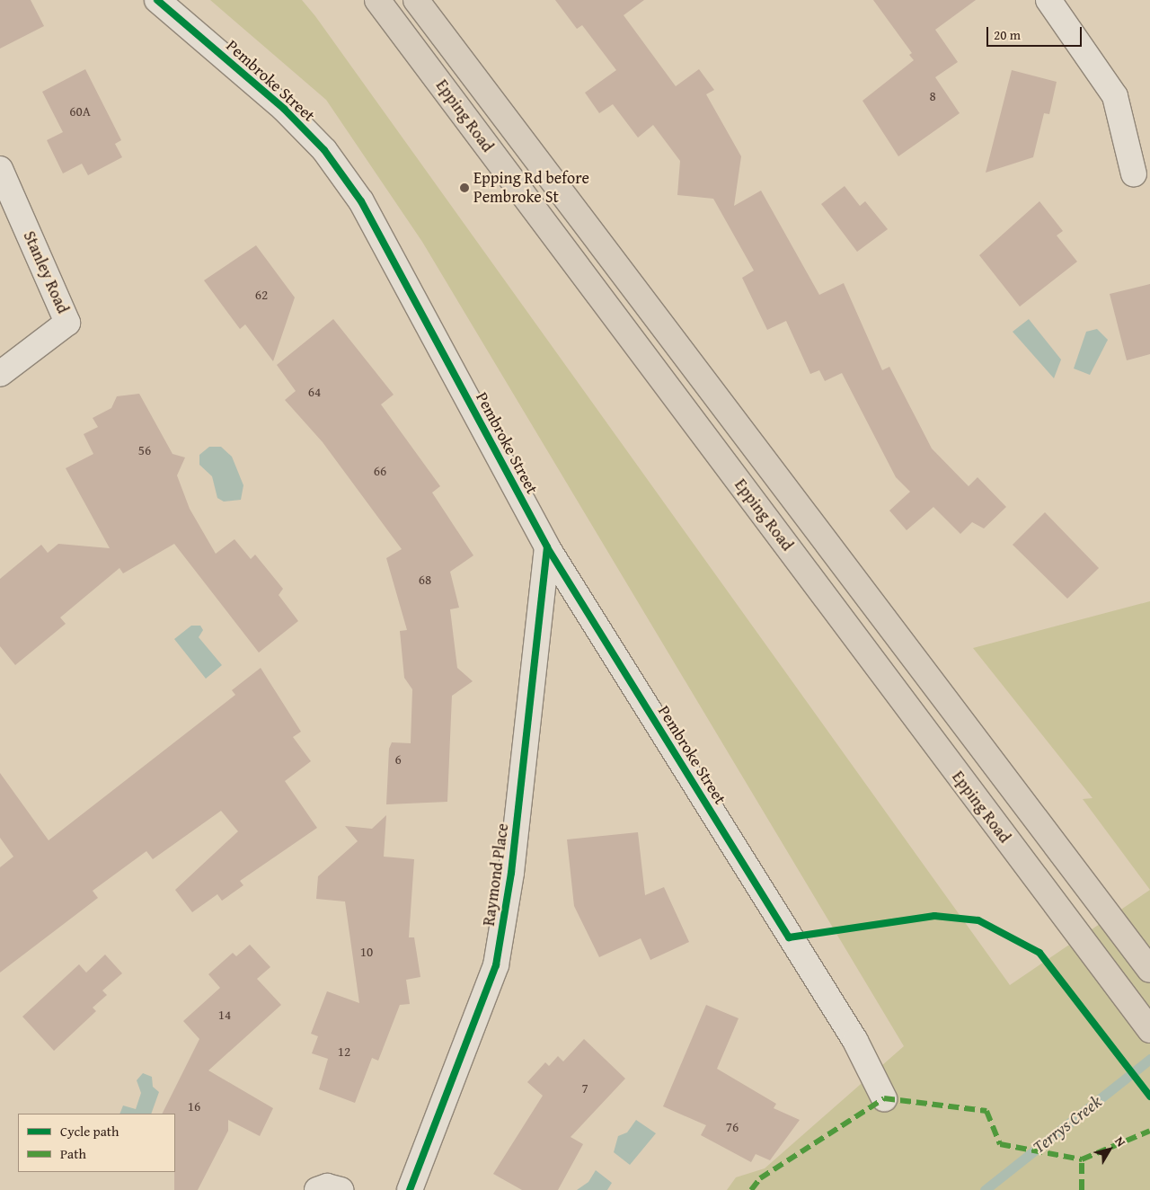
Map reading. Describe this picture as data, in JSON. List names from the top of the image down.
{
  "streets": {
    "main road": ["Epping Road"],
    "street": ["Pembroke Street", "Stanley Road", "Raymond Place"]
  },
  "crossings": [
    ["Pembroke Street", "Raymond Place"]
  ],
  "water": ["Terrys Creek"],
  "places": ["Epping Rd before Pembroke St"],
  "house_numbers": [
    "8",
    "60A",
    "62",
    "64",
    "56",
    "66",
    "68",
    "6",
    "10",
    "14",
    "12",
    "7",
    "16",
    "76"
  ],
  "legend": ["Cycle path", "Path"],
  "scale_bar": "20 m",
  "north": "top right"
}
